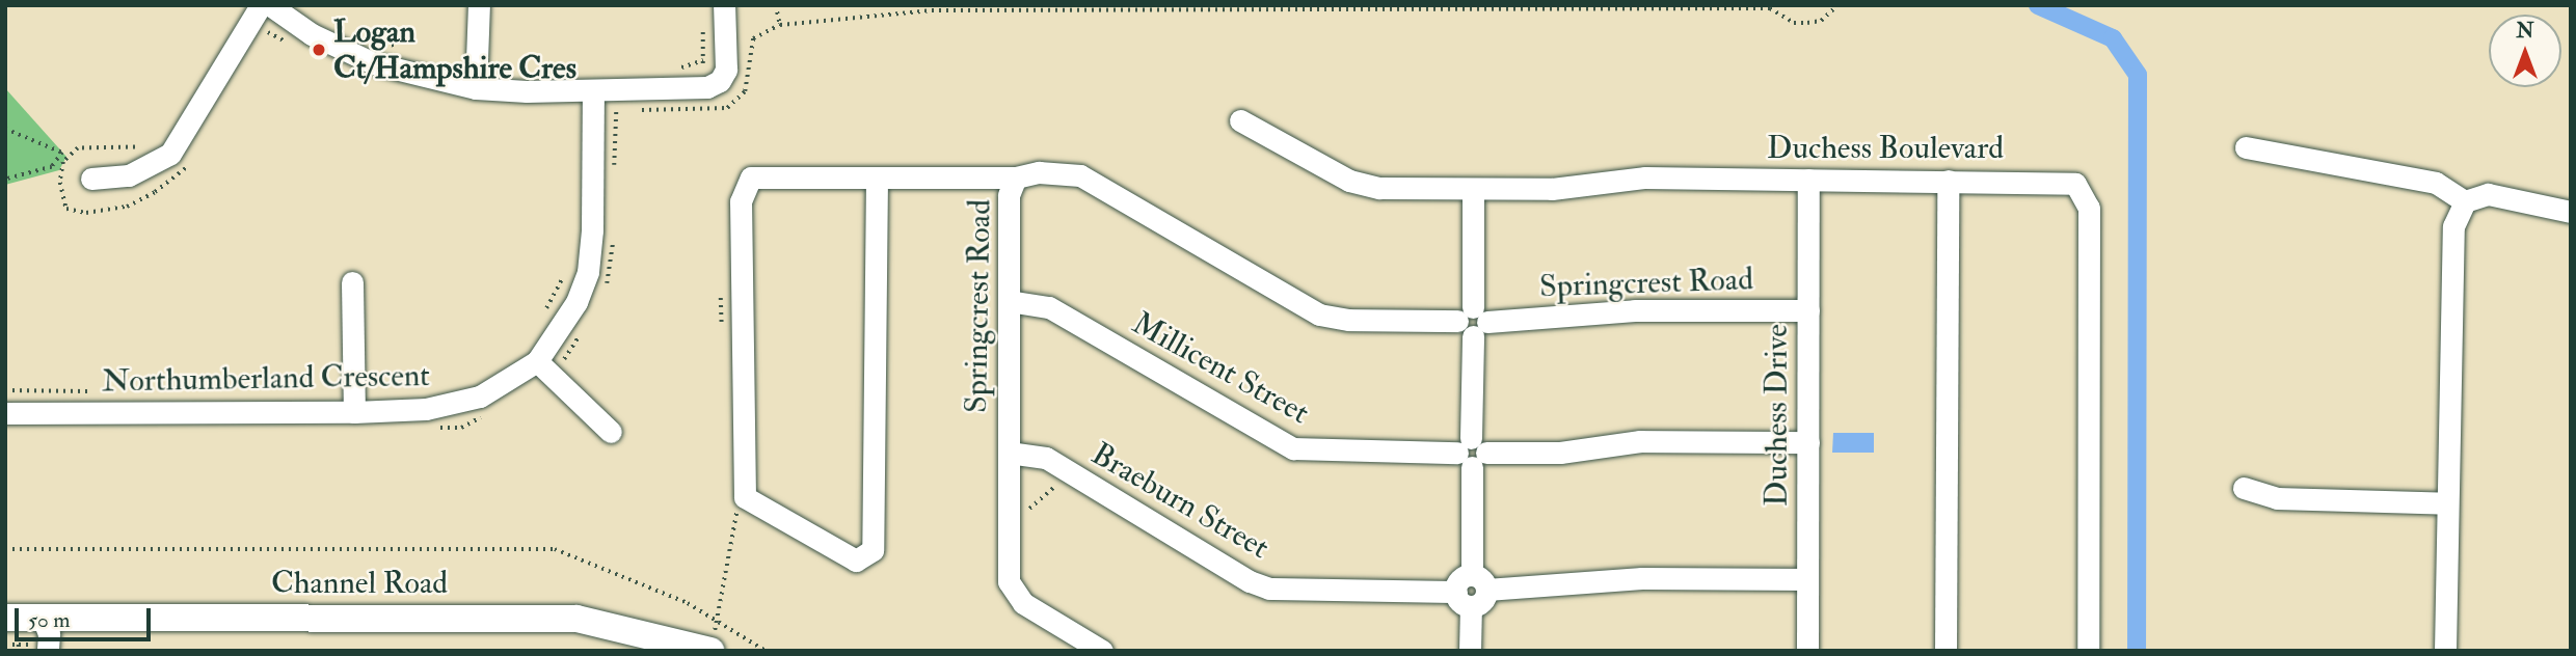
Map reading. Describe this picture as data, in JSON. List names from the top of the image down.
{
  "streets": {
    "street": [
      "Duchess Boulevard",
      "Springcrest Road",
      "Millicent Street",
      "Northumberland Crescent",
      "Duchess Drive",
      "Braeburn Street",
      "Channel Road"
    ]
  },
  "crossings": [
    ["Duchess Boulevard", "Duchess Drive"],
    ["Springcrest Road", "Millicent Street"],
    ["Springcrest Road", "Duchess Drive"],
    ["Springcrest Road", "Braeburn Street"],
    ["Millicent Street", "Duchess Drive"]
  ],
  "places": ["Logan Ct/Hampshire Cres"],
  "scale_bar": "50 m",
  "north": "top"
}
